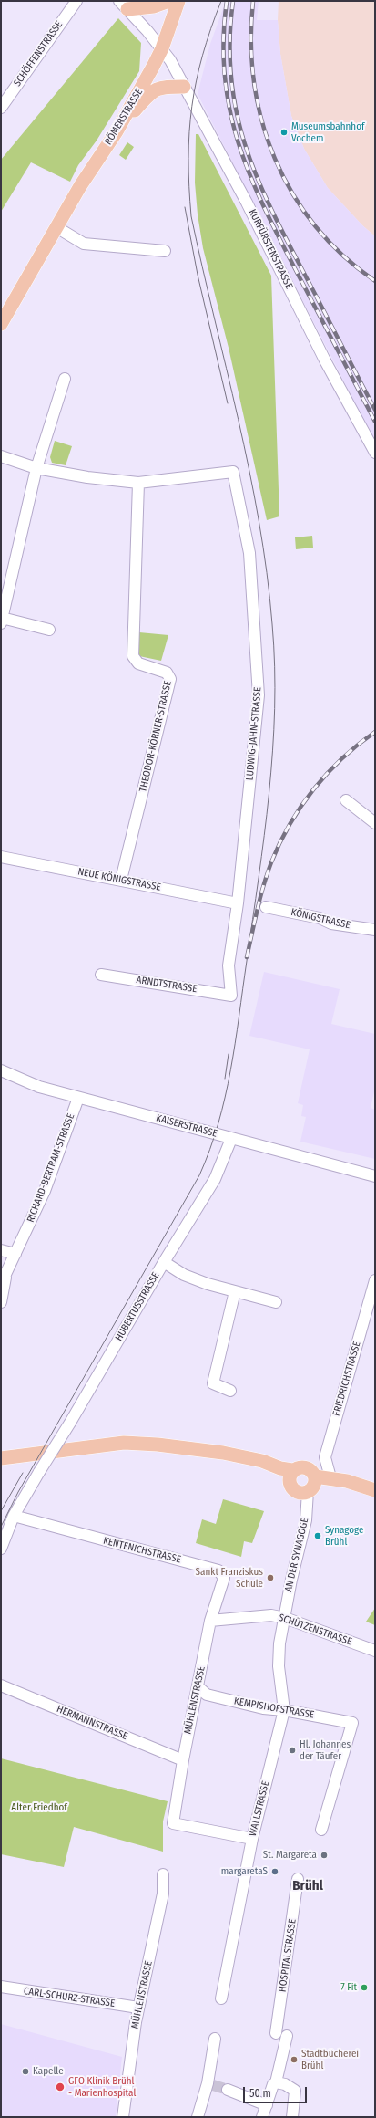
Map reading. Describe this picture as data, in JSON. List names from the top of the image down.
{
  "streets": {
    "main road": ["RÖMERSTRASSE"],
    "street": [
      "SCHÖFFENSTRASSE",
      "KURFÜRSTENSTRASSE",
      "LUDWIG-JAHN-STRASSE",
      "THEODOR-KÖRNER-STRASSE",
      "NEUE KÖNIGSTRASSE",
      "KÖNIGSTRASSE",
      "ARNDTSTRASSE",
      "KAISERSTRASSE",
      "RICHARD-BERTRAM-STRASSE",
      "HUBERTUSSTRASSE",
      "FRIEDRICHSTRASSE",
      "KENTENICHSTRASSE",
      "AN DER SYNAGOGE",
      "SCHÜTZENSTRASSE",
      "MÜHLENSTRASSE",
      "KEMPISHOFSTRASSE",
      "HERMANNSTRASSE",
      "WALLSTRASSE",
      "HOSPITALSTRASSE",
      "CARL-SCHURZ-STRASSE"
    ]
  },
  "crossings": [
    ["RÖMERSTRASSE", "KURFÜRSTENSTRASSE"],
    ["LUDWIG-JAHN-STRASSE", "THEODOR-KÖRNER-STRASSE"],
    ["LUDWIG-JAHN-STRASSE", "NEUE KÖNIGSTRASSE"],
    ["LUDWIG-JAHN-STRASSE", "ARNDTSTRASSE"],
    ["THEODOR-KÖRNER-STRASSE", "NEUE KÖNIGSTRASSE"],
    ["KAISERSTRASSE", "RICHARD-BERTRAM-STRASSE"],
    ["KAISERSTRASSE", "HUBERTUSSTRASSE"],
    ["HUBERTUSSTRASSE", "KENTENICHSTRASSE"],
    ["KENTENICHSTRASSE", "SCHÜTZENSTRASSE"],
    ["KENTENICHSTRASSE", "MÜHLENSTRASSE"],
    ["AN DER SYNAGOGE", "SCHÜTZENSTRASSE"],
    ["AN DER SYNAGOGE", "WALLSTRASSE"],
    ["SCHÜTZENSTRASSE", "MÜHLENSTRASSE"],
    ["SCHÜTZENSTRASSE", "WALLSTRASSE"],
    ["MÜHLENSTRASSE", "KEMPISHOFSTRASSE"],
    ["MÜHLENSTRASSE", "HERMANNSTRASSE"],
    ["MÜHLENSTRASSE", "WALLSTRASSE"],
    ["MÜHLENSTRASSE", "CARL-SCHURZ-STRASSE"],
    ["KEMPISHOFSTRASSE", "WALLSTRASSE"]
  ],
  "districts": ["Brühl"],
  "parks": ["Alter Friedhof"],
  "places": [
    "Museumsbahnhof Vochem",
    "Synagoge Brühl",
    "Sankt Franziskus Schule",
    "Hl. Johannes der Täufer",
    "St. Margareta",
    "margaretaS",
    "7 Fit",
    "Stadtbücherei Brühl",
    "Kapelle",
    "GFO Klinik Brühl - Marienhospital"
  ],
  "scale_bar": "50 m"
}
